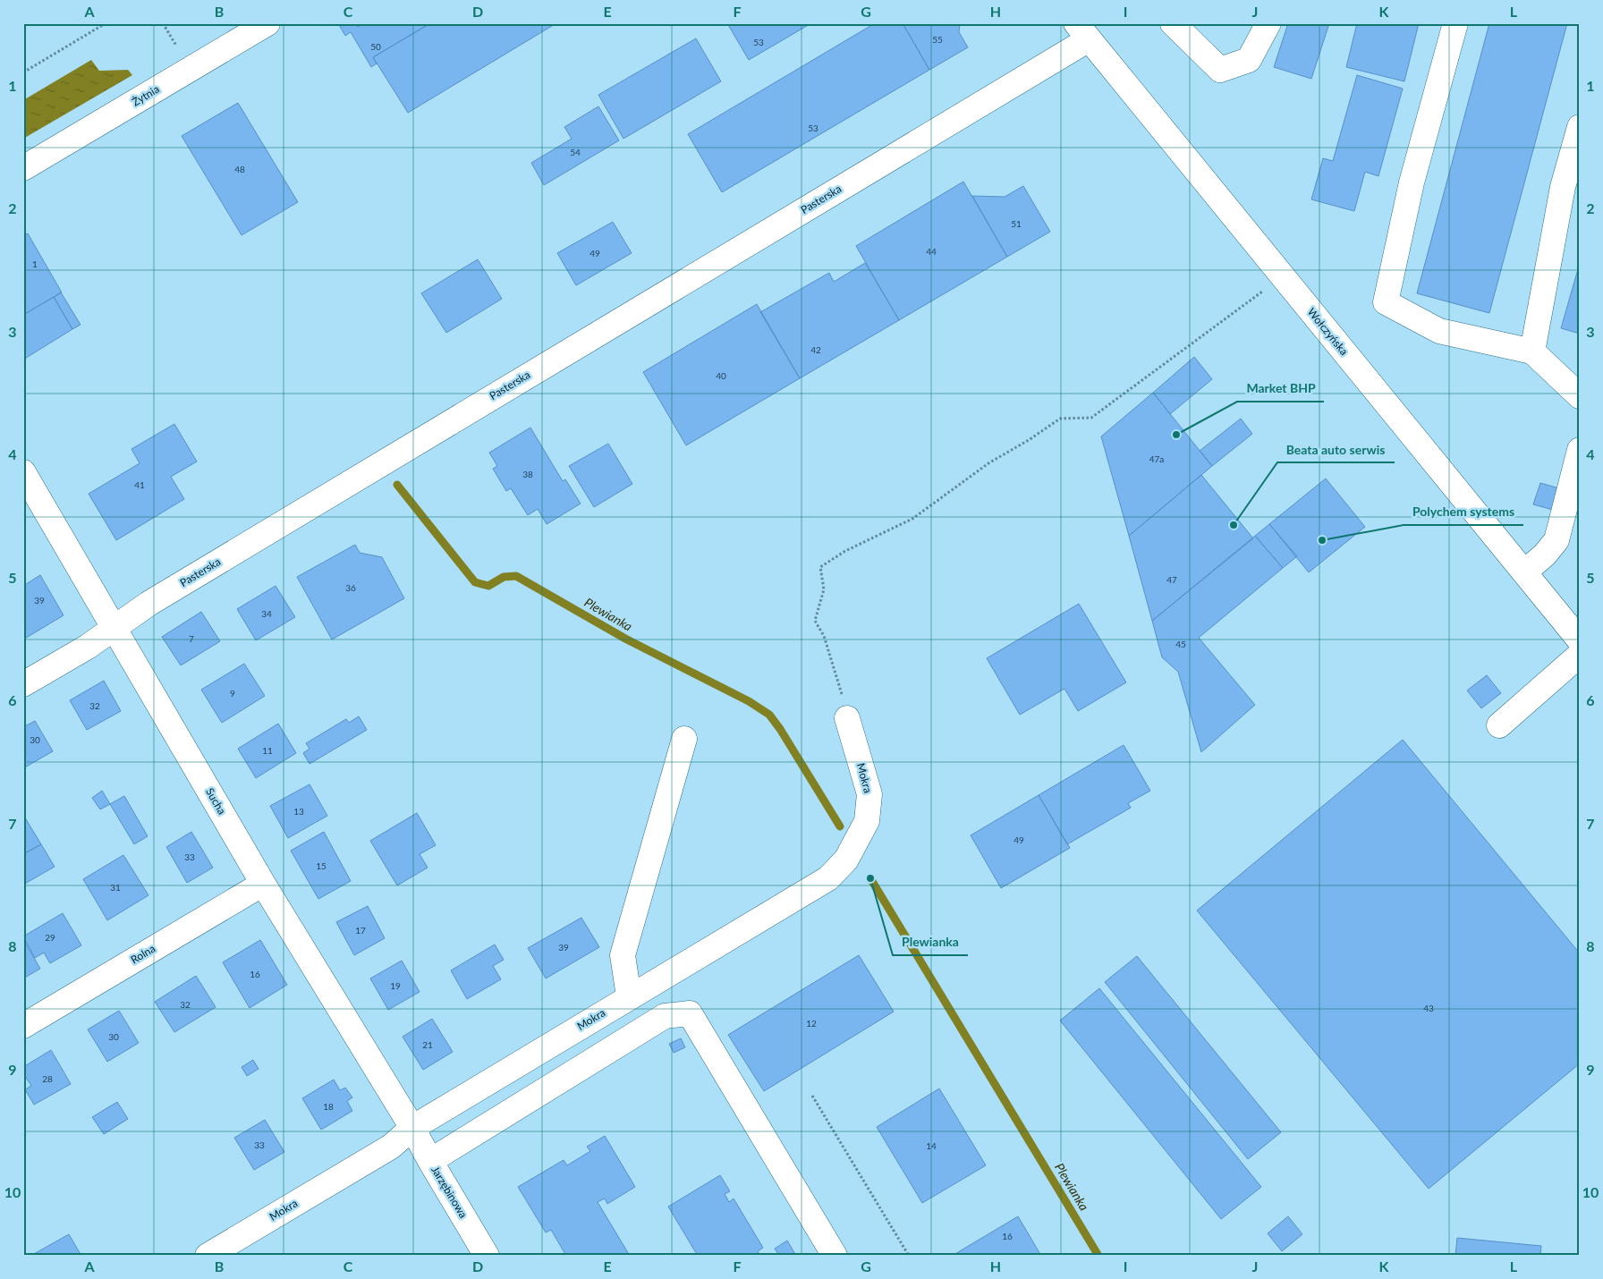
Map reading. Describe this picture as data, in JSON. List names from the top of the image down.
{
  "streets": {
    "street": [
      "Żytnia",
      "Pasterska",
      "Wołczyńska",
      "Mokra",
      "Sucha",
      "Rolna",
      "Jarzębinowa"
    ]
  },
  "crossings": [
    ["Pasterska", "Wołczyńska"],
    ["Pasterska", "Sucha"],
    ["Mokra", "Sucha"],
    ["Mokra", "Jarzębinowa"],
    ["Sucha", "Rolna"],
    ["Sucha", "Jarzębinowa"]
  ],
  "water": ["Plewianka"],
  "places": [
    "Market BHP",
    "Beata auto serwis",
    "Polychem systems",
    "Plewianka"
  ],
  "house_numbers": [
    "55",
    "53",
    "50",
    "53",
    "54",
    "48",
    "51",
    "44",
    "49",
    "1",
    "42",
    "40",
    "47a",
    "38",
    "41",
    "47",
    "36",
    "39",
    "34",
    "7",
    "45",
    "9",
    "32",
    "30",
    "11",
    "13",
    "49",
    "33",
    "15",
    "31",
    "17",
    "29",
    "39",
    "16",
    "19",
    "32",
    "43",
    "12",
    "30",
    "21",
    "28",
    "18",
    "33",
    "14",
    "16"
  ],
  "grid": {
    "columns": [
      "A",
      "B",
      "C",
      "D",
      "E",
      "F",
      "G",
      "H",
      "I",
      "J",
      "K",
      "L"
    ],
    "rows": [
      "1",
      "2",
      "3",
      "4",
      "5",
      "6",
      "7",
      "8",
      "9",
      "10"
    ]
  }
}
